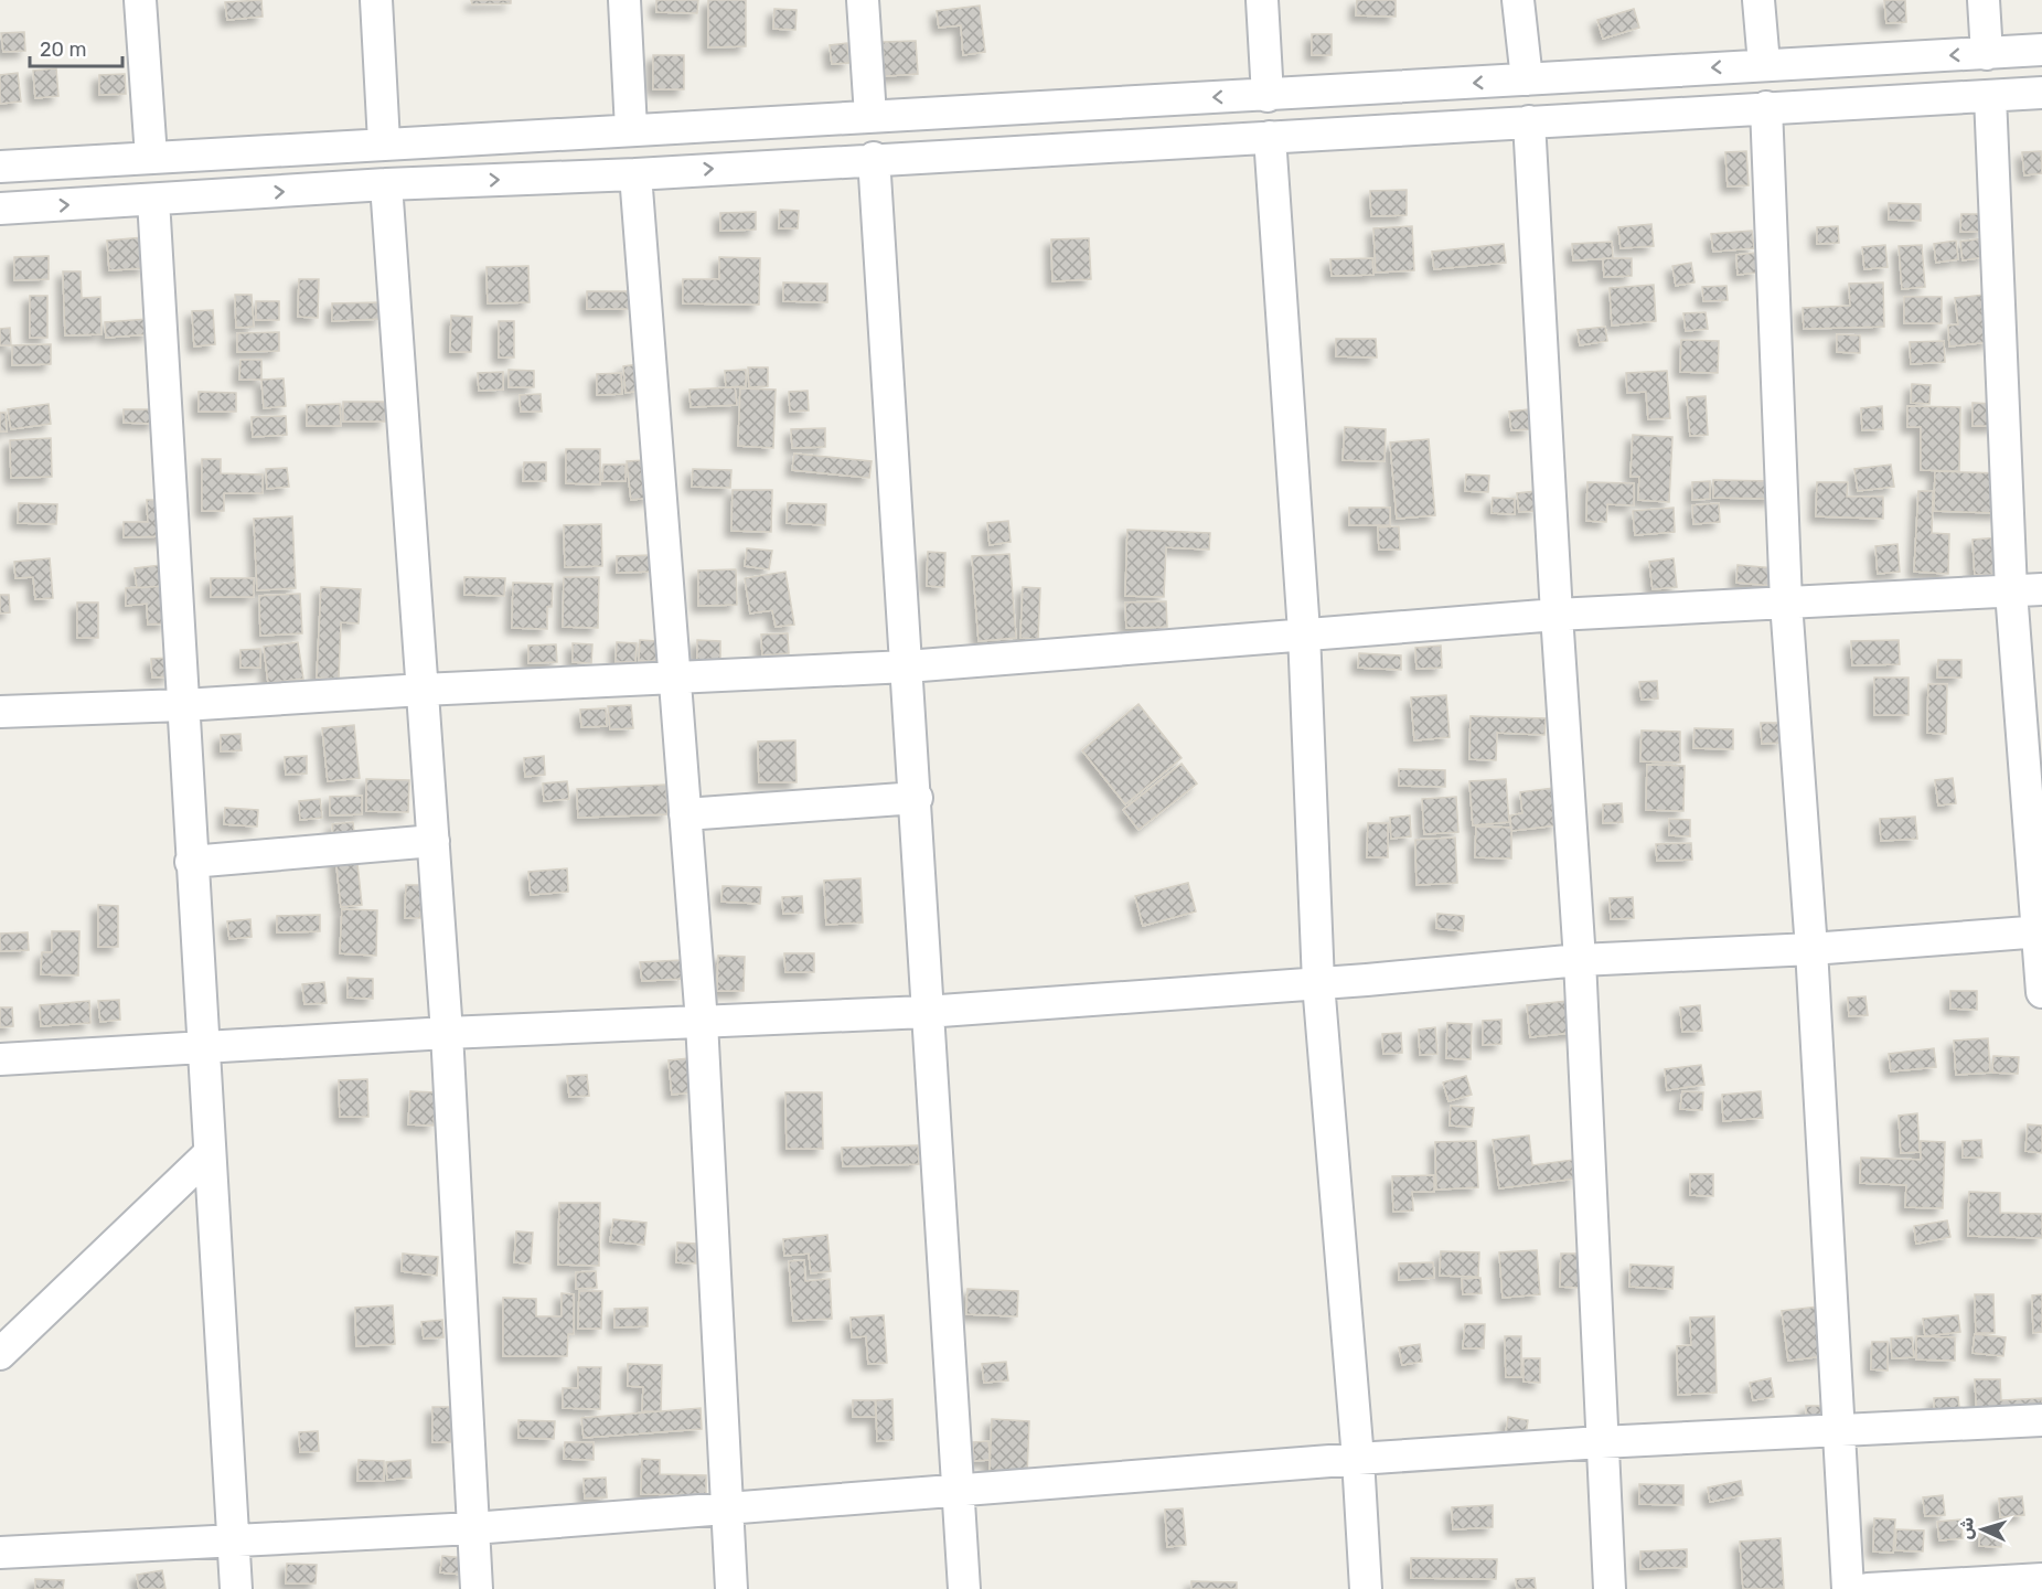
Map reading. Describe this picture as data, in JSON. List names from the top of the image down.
{
  "scale_bar": "20 m",
  "north": "left"
}
